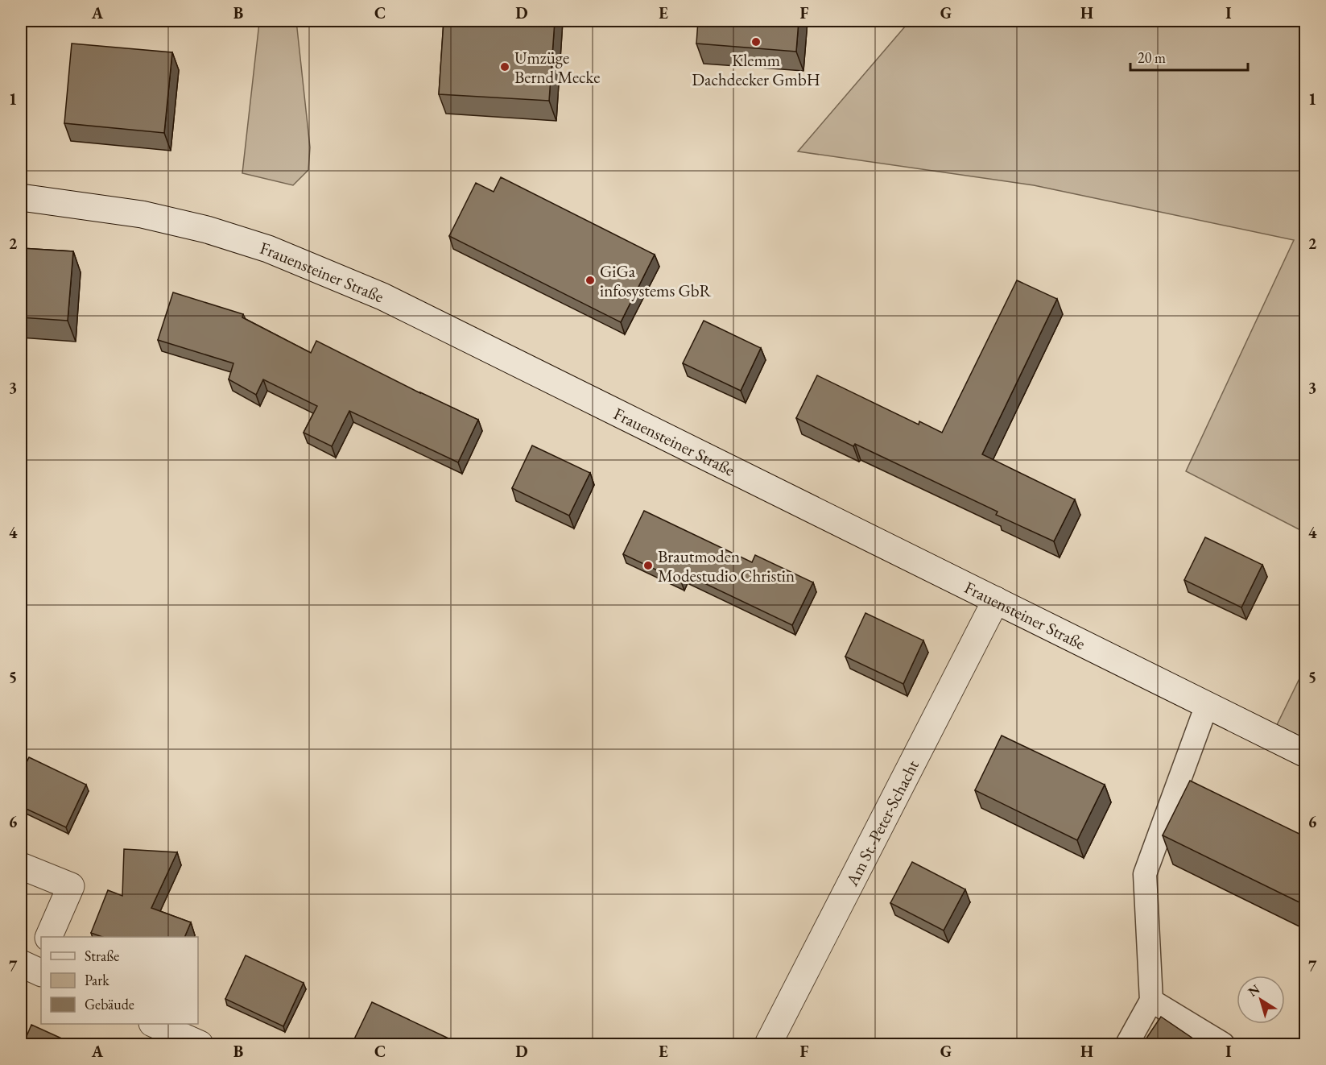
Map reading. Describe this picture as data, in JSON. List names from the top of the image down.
{
  "streets": {
    "main road": ["Frauensteiner Straße", "Am St.-Peter-Schacht"]
  },
  "crossings": [
    ["Frauensteiner Straße", "Am St.-Peter-Schacht"]
  ],
  "places": [
    "Klemm Dachdecker GmbH",
    "Umzüge Bernd Mecke",
    "GiGa infosystems GbR",
    "Brautmoden Modestudio Christin"
  ],
  "legend": ["Straße", "Park", "Gebäude"],
  "scale_bar": "20 m",
  "north": "top left",
  "grid": {
    "columns": [
      "A",
      "B",
      "C",
      "D",
      "E",
      "F",
      "G",
      "H",
      "I"
    ],
    "rows": [
      "1",
      "2",
      "3",
      "4",
      "5",
      "6",
      "7"
    ]
  }
}
